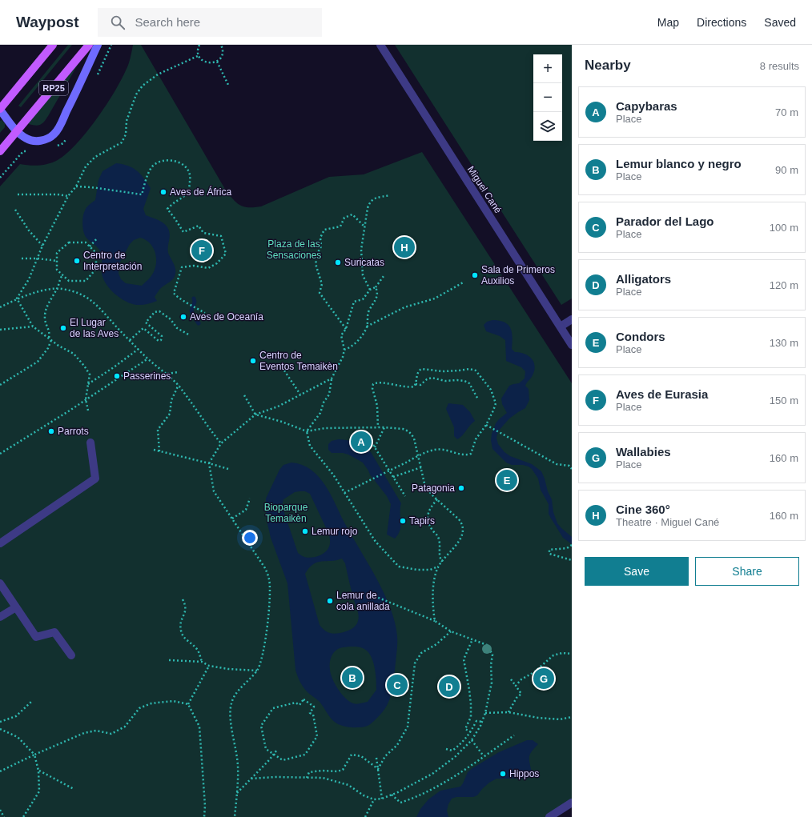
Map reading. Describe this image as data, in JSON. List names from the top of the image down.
{
  "streets": {
    "main road": ["RP25"],
    "street": ["Miguel Cané"]
  },
  "parks": ["Plaza de las Sensaciones", "Bioparque Temaikèn"],
  "places": [
    "Aves de África",
    "Centro de Interpretación",
    "Suricatas",
    "Sala de Primeros Auxilios",
    "Aves de Oceanía",
    "El Lugar de las Aves",
    "Centro de Eventos Temaikèn",
    "Passerines",
    "Parrots",
    "Patagonia",
    "Tapirs",
    "Lemur rojo",
    "Lemur de cola anillada",
    "Hippos"
  ],
  "page": {
    "header": "Waypost",
    "search": "Search here",
    "nav": ["Map", "Directions", "Saved"],
    "heading": ["Nearby", "8 results"],
    "map_buttons": ["+", "−"],
    "list": [
      {
        "mark": "A",
        "name": "Capybaras",
        "note": "Place",
        "value": "70 m"
      },
      {
        "mark": "B",
        "name": "Lemur blanco y negro",
        "note": "Place",
        "value": "90 m"
      },
      {
        "mark": "C",
        "name": "Parador del Lago",
        "note": "Place",
        "value": "100 m"
      },
      {
        "mark": "D",
        "name": "Alligators",
        "note": "Place",
        "value": "120 m"
      },
      {
        "mark": "E",
        "name": "Condors",
        "note": "Place",
        "value": "130 m"
      },
      {
        "mark": "F",
        "name": "Aves de Eurasia",
        "note": "Place",
        "value": "150 m"
      },
      {
        "mark": "G",
        "name": "Wallabies",
        "note": "Place",
        "value": "160 m"
      },
      {
        "mark": "H",
        "name": "Cine 360°",
        "note": "Theatre · Miguel Cané",
        "value": "160 m"
      }
    ],
    "pins": [
      "H",
      "F",
      "A",
      "E",
      "B",
      "G",
      "C",
      "D"
    ],
    "buttons": ["Save", "Share"]
  }
}
